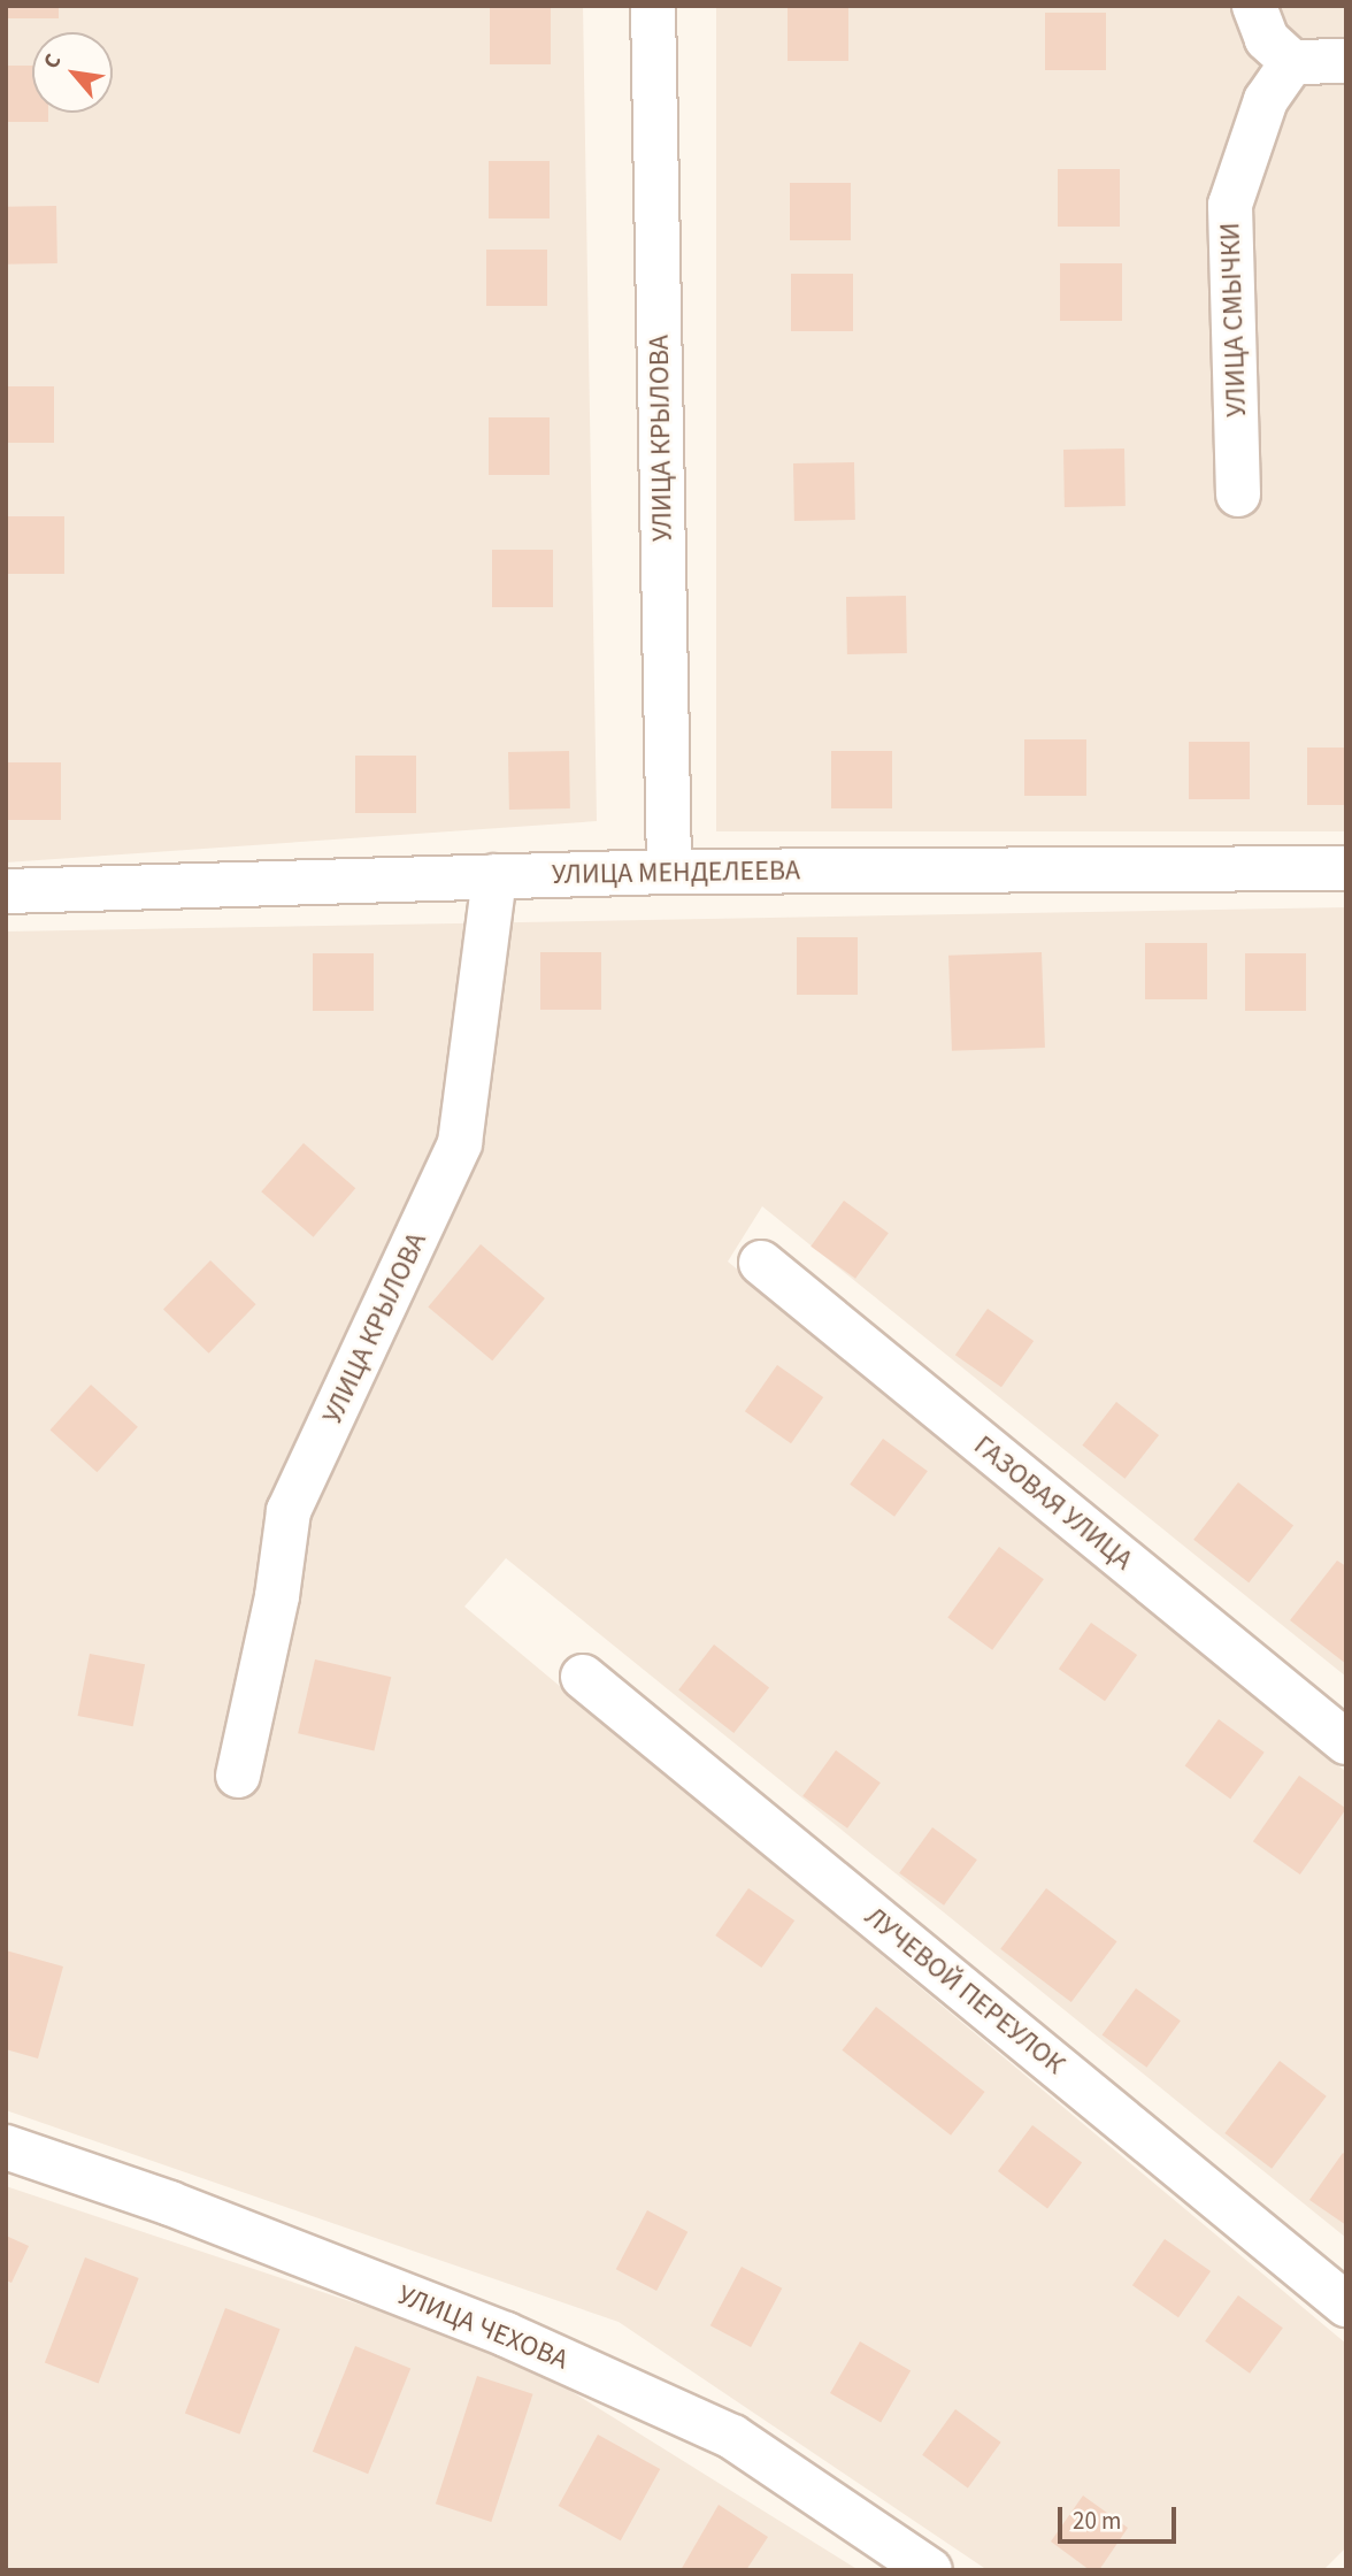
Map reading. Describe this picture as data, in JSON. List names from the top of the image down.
{
  "streets": {
    "street": [
      "УЛИЦА СМЫЧКИ",
      "УЛИЦА КРЫЛОВА",
      "УЛИЦА МЕНДЕЛЕЕВА",
      "ГАЗОВАЯ УЛИЦА",
      "ЛУЧЕВОЙ ПЕРЕУЛОК",
      "УЛИЦА ЧЕХОВА"
    ]
  },
  "crossings": [
    ["УЛИЦА КРЫЛОВА", "УЛИЦА МЕНДЕЛЕЕВА"]
  ],
  "scale_bar": "20 m",
  "north": "top left"
}
